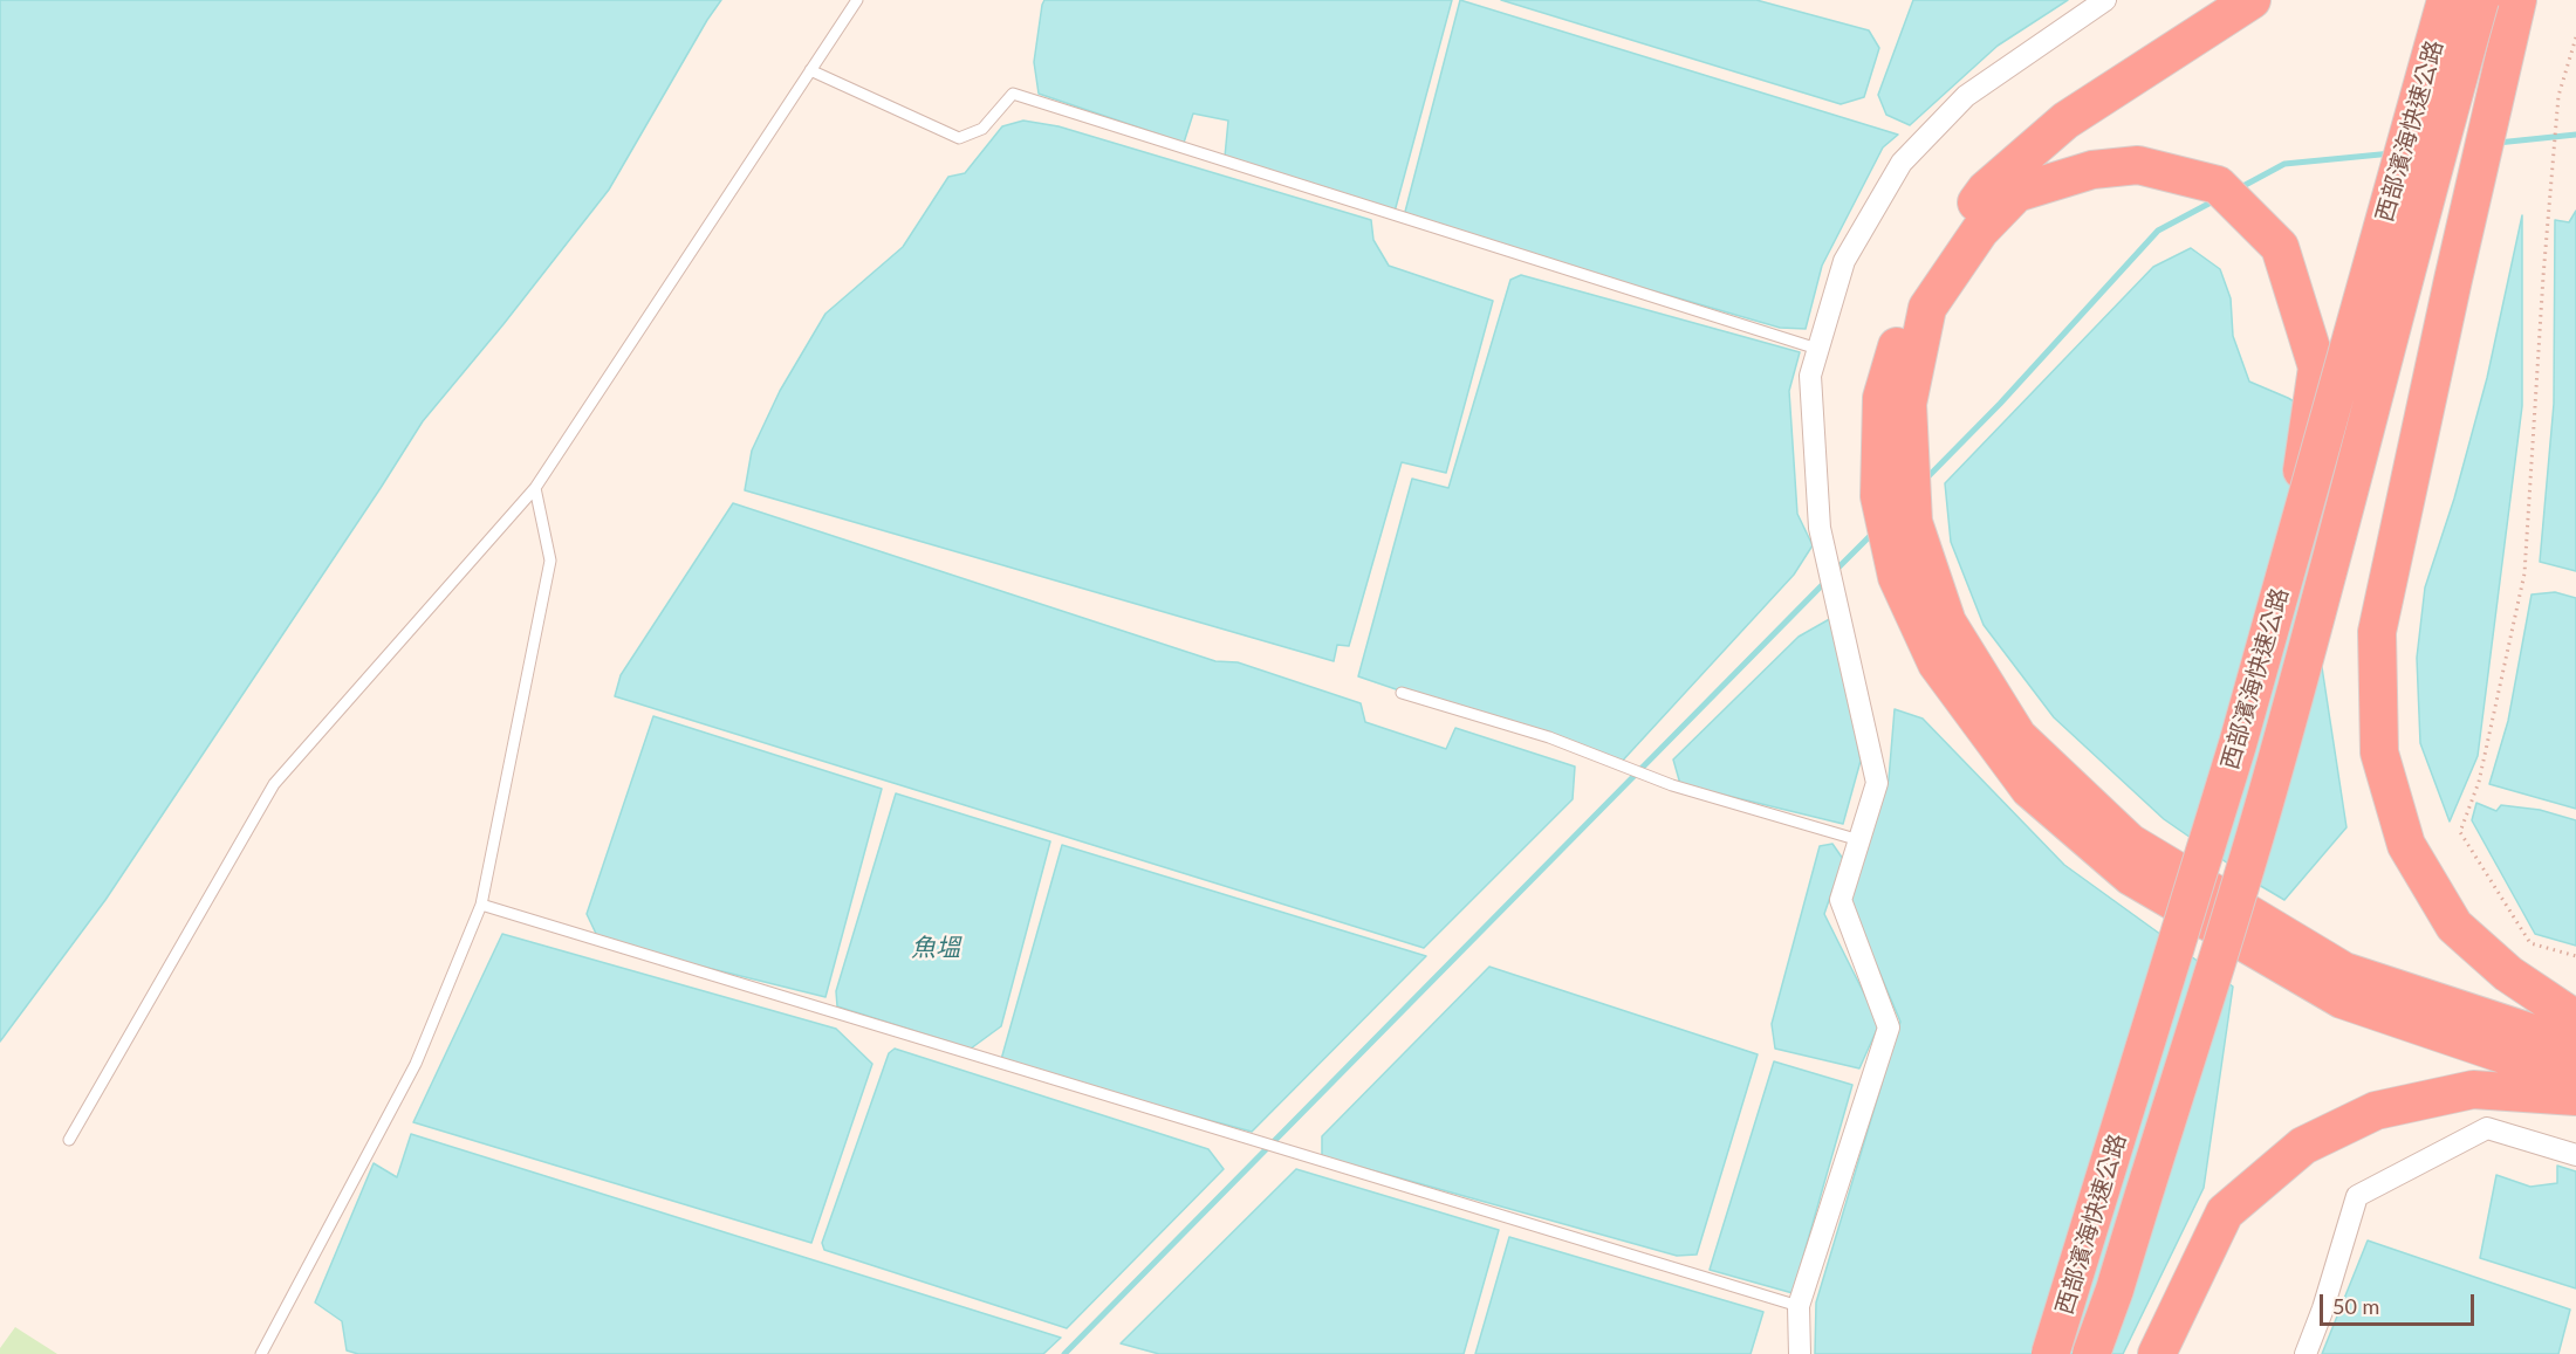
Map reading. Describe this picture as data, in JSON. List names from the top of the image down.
{
  "streets": {
    "highway": ["西部濱海快速公路"]
  },
  "water": ["魚塭"],
  "scale_bar": "50 m"
}
